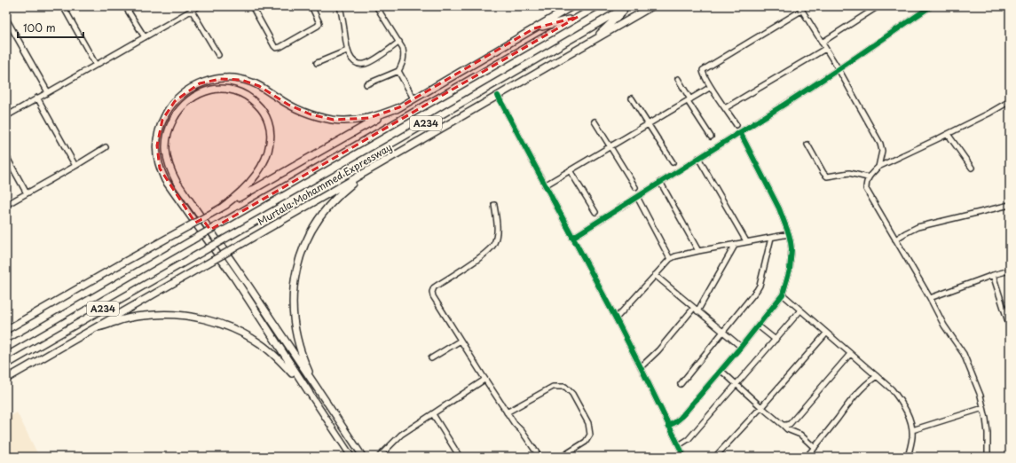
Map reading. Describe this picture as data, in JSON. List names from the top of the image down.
{
  "streets": {
    "highway": ["A234", "Murtala Mohammed Expressway"]
  },
  "scale_bar": "100 m"
}
